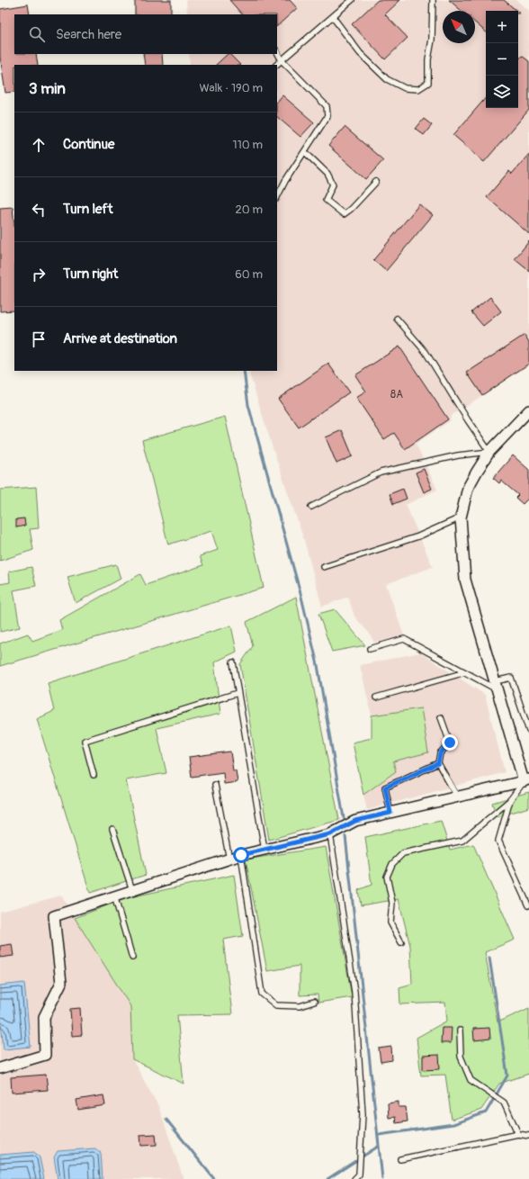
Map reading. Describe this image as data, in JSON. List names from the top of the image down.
{
  "house_numbers": ["8А"],
  "north": "top left",
  "page": {
    "map_buttons": ["+", "−"],
    "search": "Search here",
    "heading": ["3 min", "Walk · 190 m"],
    "list": [
      ["Continue", "110 m"],
      ["Turn left", "20 m"],
      ["Turn right", "60 m"],
      "Arrive at destination"
    ]
  }
}
